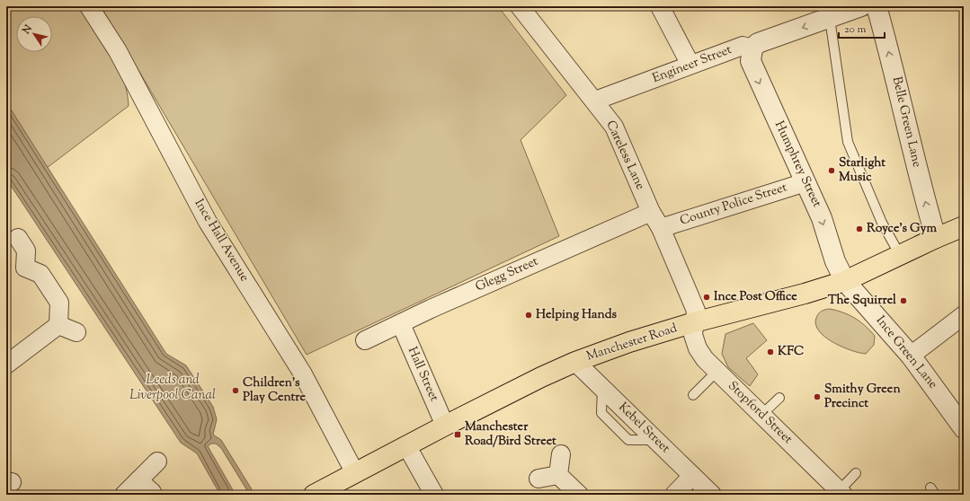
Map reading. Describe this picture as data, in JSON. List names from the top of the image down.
{
  "streets": {
    "highway": ["Manchester Road"],
    "street": [
      "Engineer Street",
      "Belle Green Lane",
      "Careless Lane",
      "Humphrey Street",
      "County Police Street",
      "Ince Hall Avenue",
      "Glegg Street",
      "Ince Green Lane",
      "Hall Street",
      "Stopford Street",
      "Kebel Street"
    ]
  },
  "crossings": [
    ["Engineer Street", "Careless Lane"],
    ["Engineer Street", "Humphrey Street"],
    ["Belle Green Lane", "Manchester Road"],
    ["Careless Lane", "County Police Street"],
    ["Careless Lane", "Glegg Street"],
    ["Careless Lane", "Manchester Road"],
    ["Careless Lane", "Stopford Street"],
    ["Humphrey Street", "County Police Street"],
    ["Humphrey Street", "Manchester Road"],
    ["Humphrey Street", "Ince Green Lane"],
    ["Ince Hall Avenue", "Manchester Road"],
    ["Glegg Street", "Hall Street"],
    ["Manchester Road", "Ince Green Lane"],
    ["Manchester Road", "Hall Street"],
    ["Manchester Road", "Stopford Street"],
    ["Manchester Road", "Kebel Street"]
  ],
  "one_way": ["Belle Green Lane", "Humphrey Street"],
  "water": ["Leeds and Liverpool Canal"],
  "places": {
    "other": [
      "Starlight Music",
      "Royce's Gym",
      "Ince Post Office",
      "The Squirrel",
      "Helping Hands",
      "KFC",
      "Children's Play Centre",
      "Smithy Green Precinct"
    ],
    "transit": ["Manchester Road/Bird Street"]
  },
  "scale_bar": "20 m",
  "north": "top left"
}
